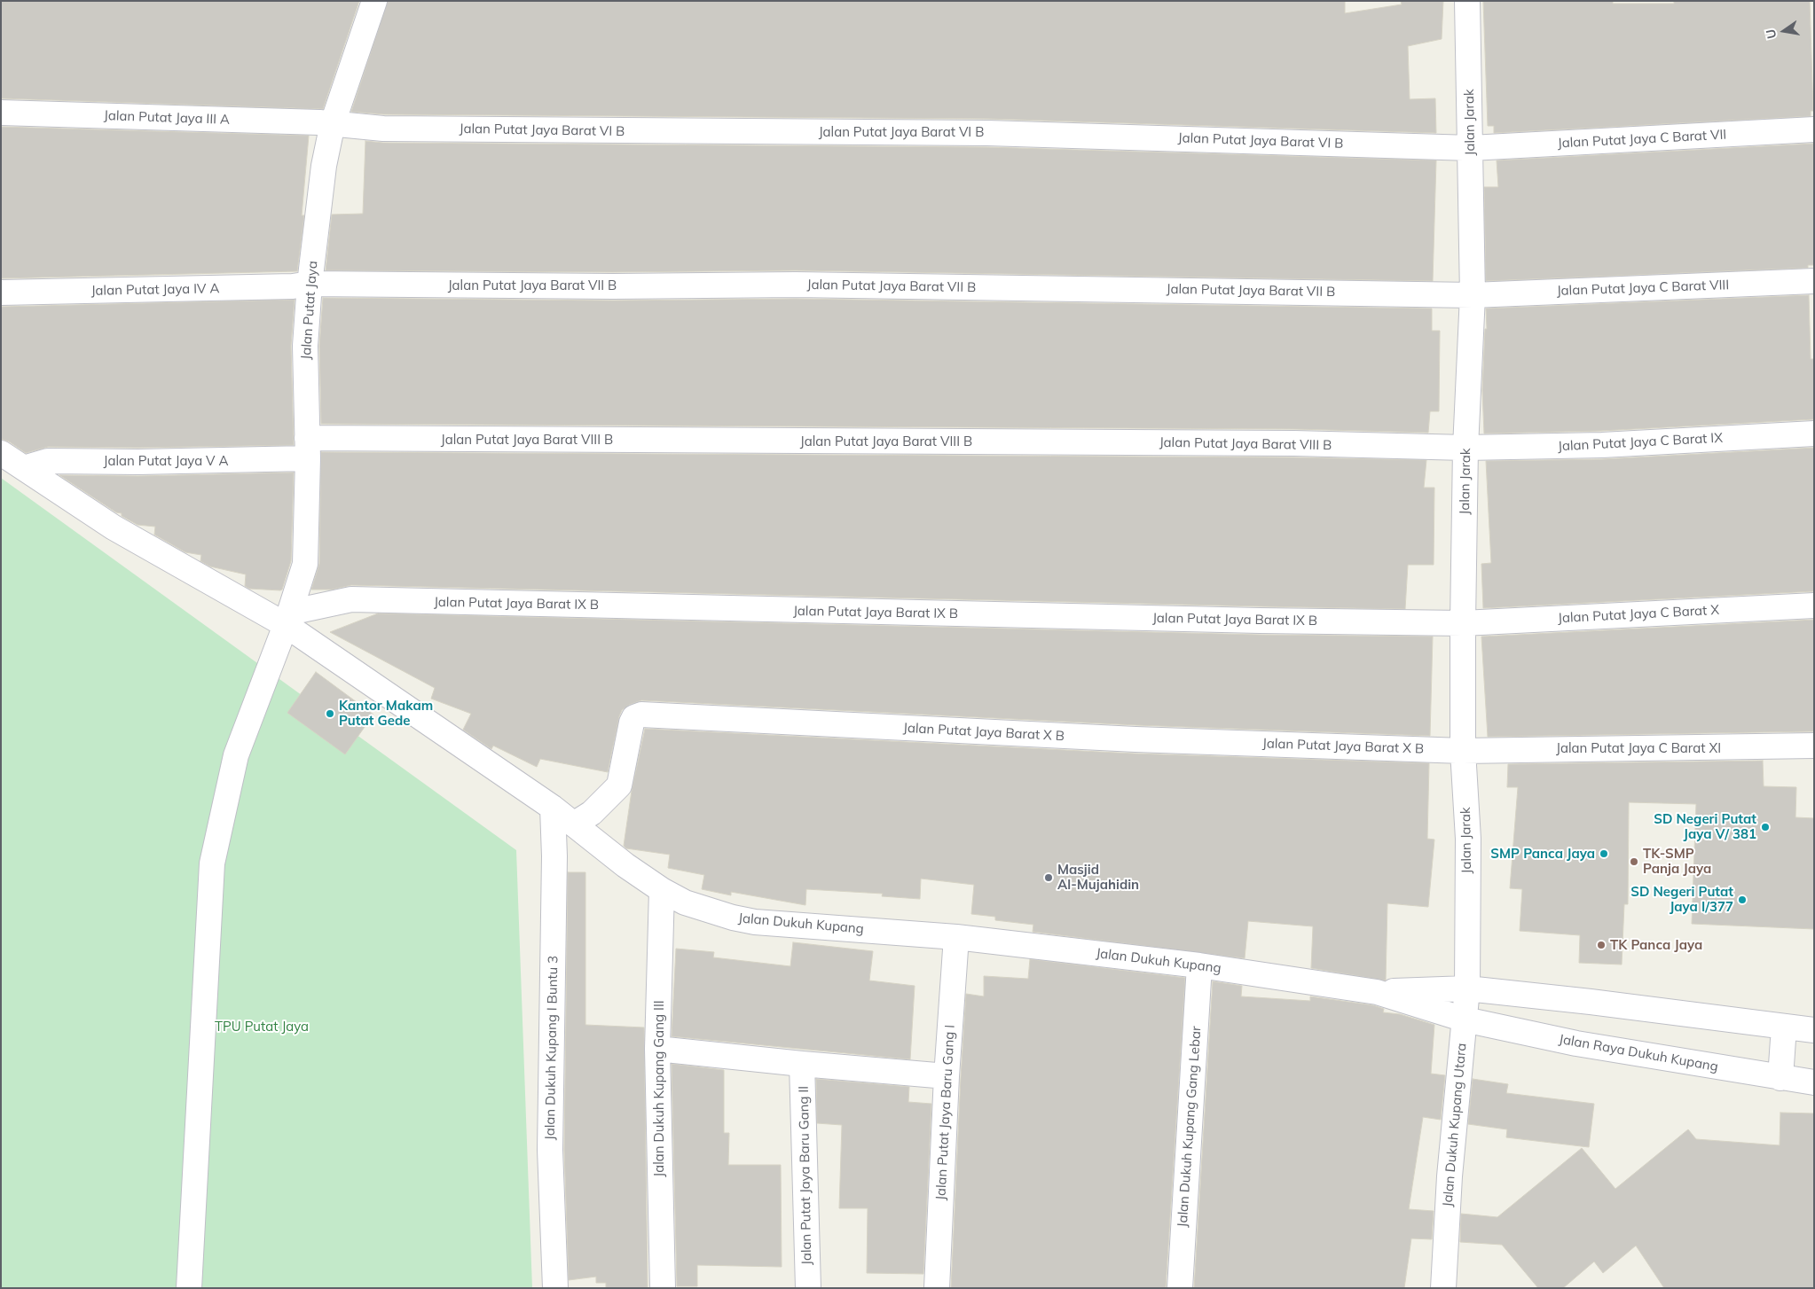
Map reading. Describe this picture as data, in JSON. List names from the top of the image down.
{
  "streets": {
    "street": [
      "Jalan Putat Jaya III A",
      "Jalan Jarak",
      "Jalan Putat Jaya Barat VI B",
      "Jalan Putat Jaya C Barat VII",
      "Jalan Putat Jaya Barat VII B",
      "Jalan Putat Jaya C Barat VIII",
      "Jalan Putat Jaya IV A",
      "Jalan Putat Jaya",
      "Jalan Putat Jaya Barat VIII B",
      "Jalan Putat Jaya C Barat IX",
      "Jalan Putat Jaya V A",
      "Jalan Putat Jaya Barat IX B",
      "Jalan Putat Jaya C Barat X",
      "Jalan Putat Jaya Barat X B",
      "Jalan Putat Jaya C Barat XI",
      "Jalan Dukuh Kupang",
      "Jalan Dukuh Kupang I Buntu 3",
      "Jalan Raya Dukuh Kupang",
      "Jalan Dukuh Kupang Gang III",
      "Jalan Putat Jaya Baru Gang I",
      "Jalan Dukuh Kupang Utara",
      "Jalan Dukuh Kupang Gang Lebar",
      "Jalan Putat Jaya Baru Gang II"
    ]
  },
  "crossings": [
    ["Jalan Putat Jaya III A", "Jalan Putat Jaya Barat VI B"],
    ["Jalan Putat Jaya III A", "Jalan Putat Jaya"],
    ["Jalan Jarak", "Jalan Putat Jaya Barat VI B"],
    ["Jalan Jarak", "Jalan Putat Jaya C Barat VII"],
    ["Jalan Jarak", "Jalan Putat Jaya Barat VII B"],
    ["Jalan Jarak", "Jalan Putat Jaya C Barat VIII"],
    ["Jalan Jarak", "Jalan Putat Jaya Barat VIII B"],
    ["Jalan Jarak", "Jalan Putat Jaya C Barat IX"],
    ["Jalan Jarak", "Jalan Putat Jaya Barat IX B"],
    ["Jalan Jarak", "Jalan Putat Jaya C Barat X"],
    ["Jalan Jarak", "Jalan Putat Jaya Barat X B"],
    ["Jalan Jarak", "Jalan Putat Jaya C Barat XI"],
    ["Jalan Jarak", "Jalan Dukuh Kupang Utara"],
    ["Jalan Putat Jaya Barat VI B", "Jalan Putat Jaya C Barat VII"],
    ["Jalan Putat Jaya Barat VI B", "Jalan Putat Jaya"],
    ["Jalan Putat Jaya Barat VII B", "Jalan Putat Jaya C Barat VIII"],
    ["Jalan Putat Jaya Barat VII B", "Jalan Putat Jaya IV A"],
    ["Jalan Putat Jaya Barat VII B", "Jalan Putat Jaya"],
    ["Jalan Putat Jaya IV A", "Jalan Putat Jaya"],
    ["Jalan Putat Jaya", "Jalan Putat Jaya Barat VIII B"],
    ["Jalan Putat Jaya", "Jalan Putat Jaya V A"],
    ["Jalan Putat Jaya", "Jalan Putat Jaya Barat IX B"],
    ["Jalan Putat Jaya", "Jalan Dukuh Kupang"],
    ["Jalan Putat Jaya Barat VIII B", "Jalan Putat Jaya C Barat IX"],
    ["Jalan Putat Jaya Barat VIII B", "Jalan Putat Jaya V A"],
    ["Jalan Putat Jaya V A", "Jalan Dukuh Kupang"],
    ["Jalan Putat Jaya Barat IX B", "Jalan Putat Jaya C Barat X"],
    ["Jalan Putat Jaya Barat IX B", "Jalan Dukuh Kupang"],
    ["Jalan Putat Jaya Barat X B", "Jalan Putat Jaya C Barat XI"],
    ["Jalan Putat Jaya Barat X B", "Jalan Dukuh Kupang"],
    ["Jalan Dukuh Kupang", "Jalan Dukuh Kupang I Buntu 3"],
    ["Jalan Dukuh Kupang", "Jalan Raya Dukuh Kupang"],
    ["Jalan Dukuh Kupang", "Jalan Dukuh Kupang Gang III"],
    ["Jalan Dukuh Kupang", "Jalan Putat Jaya Baru Gang I"],
    ["Jalan Dukuh Kupang", "Jalan Dukuh Kupang Utara"],
    ["Jalan Dukuh Kupang", "Jalan Dukuh Kupang Gang Lebar"],
    ["Jalan Raya Dukuh Kupang", "Jalan Dukuh Kupang Utara"]
  ],
  "parks": ["TPU Putat Jaya"],
  "places": [
    "Kantor Makam Putat Gede",
    "SD Negeri Putat Jaya V/ 381",
    "SMP Panca Jaya",
    "TK-SMP Panja Jaya",
    "Masjid Al-Mujahidin",
    "SD Negeri Putat Jaya I/377",
    "TK Panca Jaya"
  ],
  "north": "left"
}
